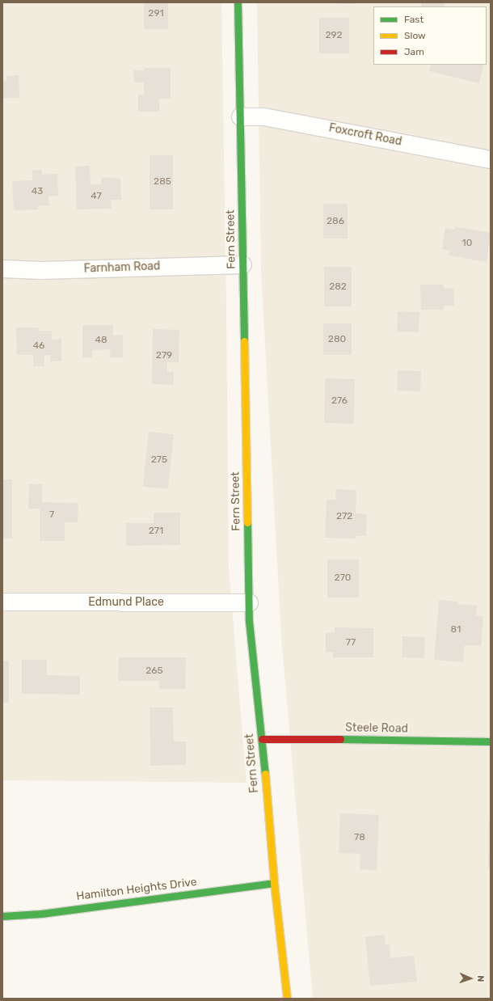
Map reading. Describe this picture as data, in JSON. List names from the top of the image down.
{
  "streets": {
    "street": [
      "Foxcroft Road",
      "Fern Street",
      "Farnham Road",
      "Edmund Place",
      "Steele Road",
      "Hamilton Heights Drive"
    ]
  },
  "crossings": [
    ["Foxcroft Road", "Fern Street"],
    ["Fern Street", "Farnham Road"],
    ["Fern Street", "Edmund Place"],
    ["Fern Street", "Steele Road"],
    ["Fern Street", "Hamilton Heights Drive"]
  ],
  "house_numbers": [
    "291",
    "292",
    "285",
    "43",
    "47",
    "286",
    "10",
    "282",
    "280",
    "48",
    "46",
    "279",
    "276",
    "275",
    "7",
    "272",
    "271",
    "270",
    "81",
    "77",
    "265",
    "78"
  ],
  "legend": ["Fast", "Slow", "Jam"],
  "north": "right"
}
